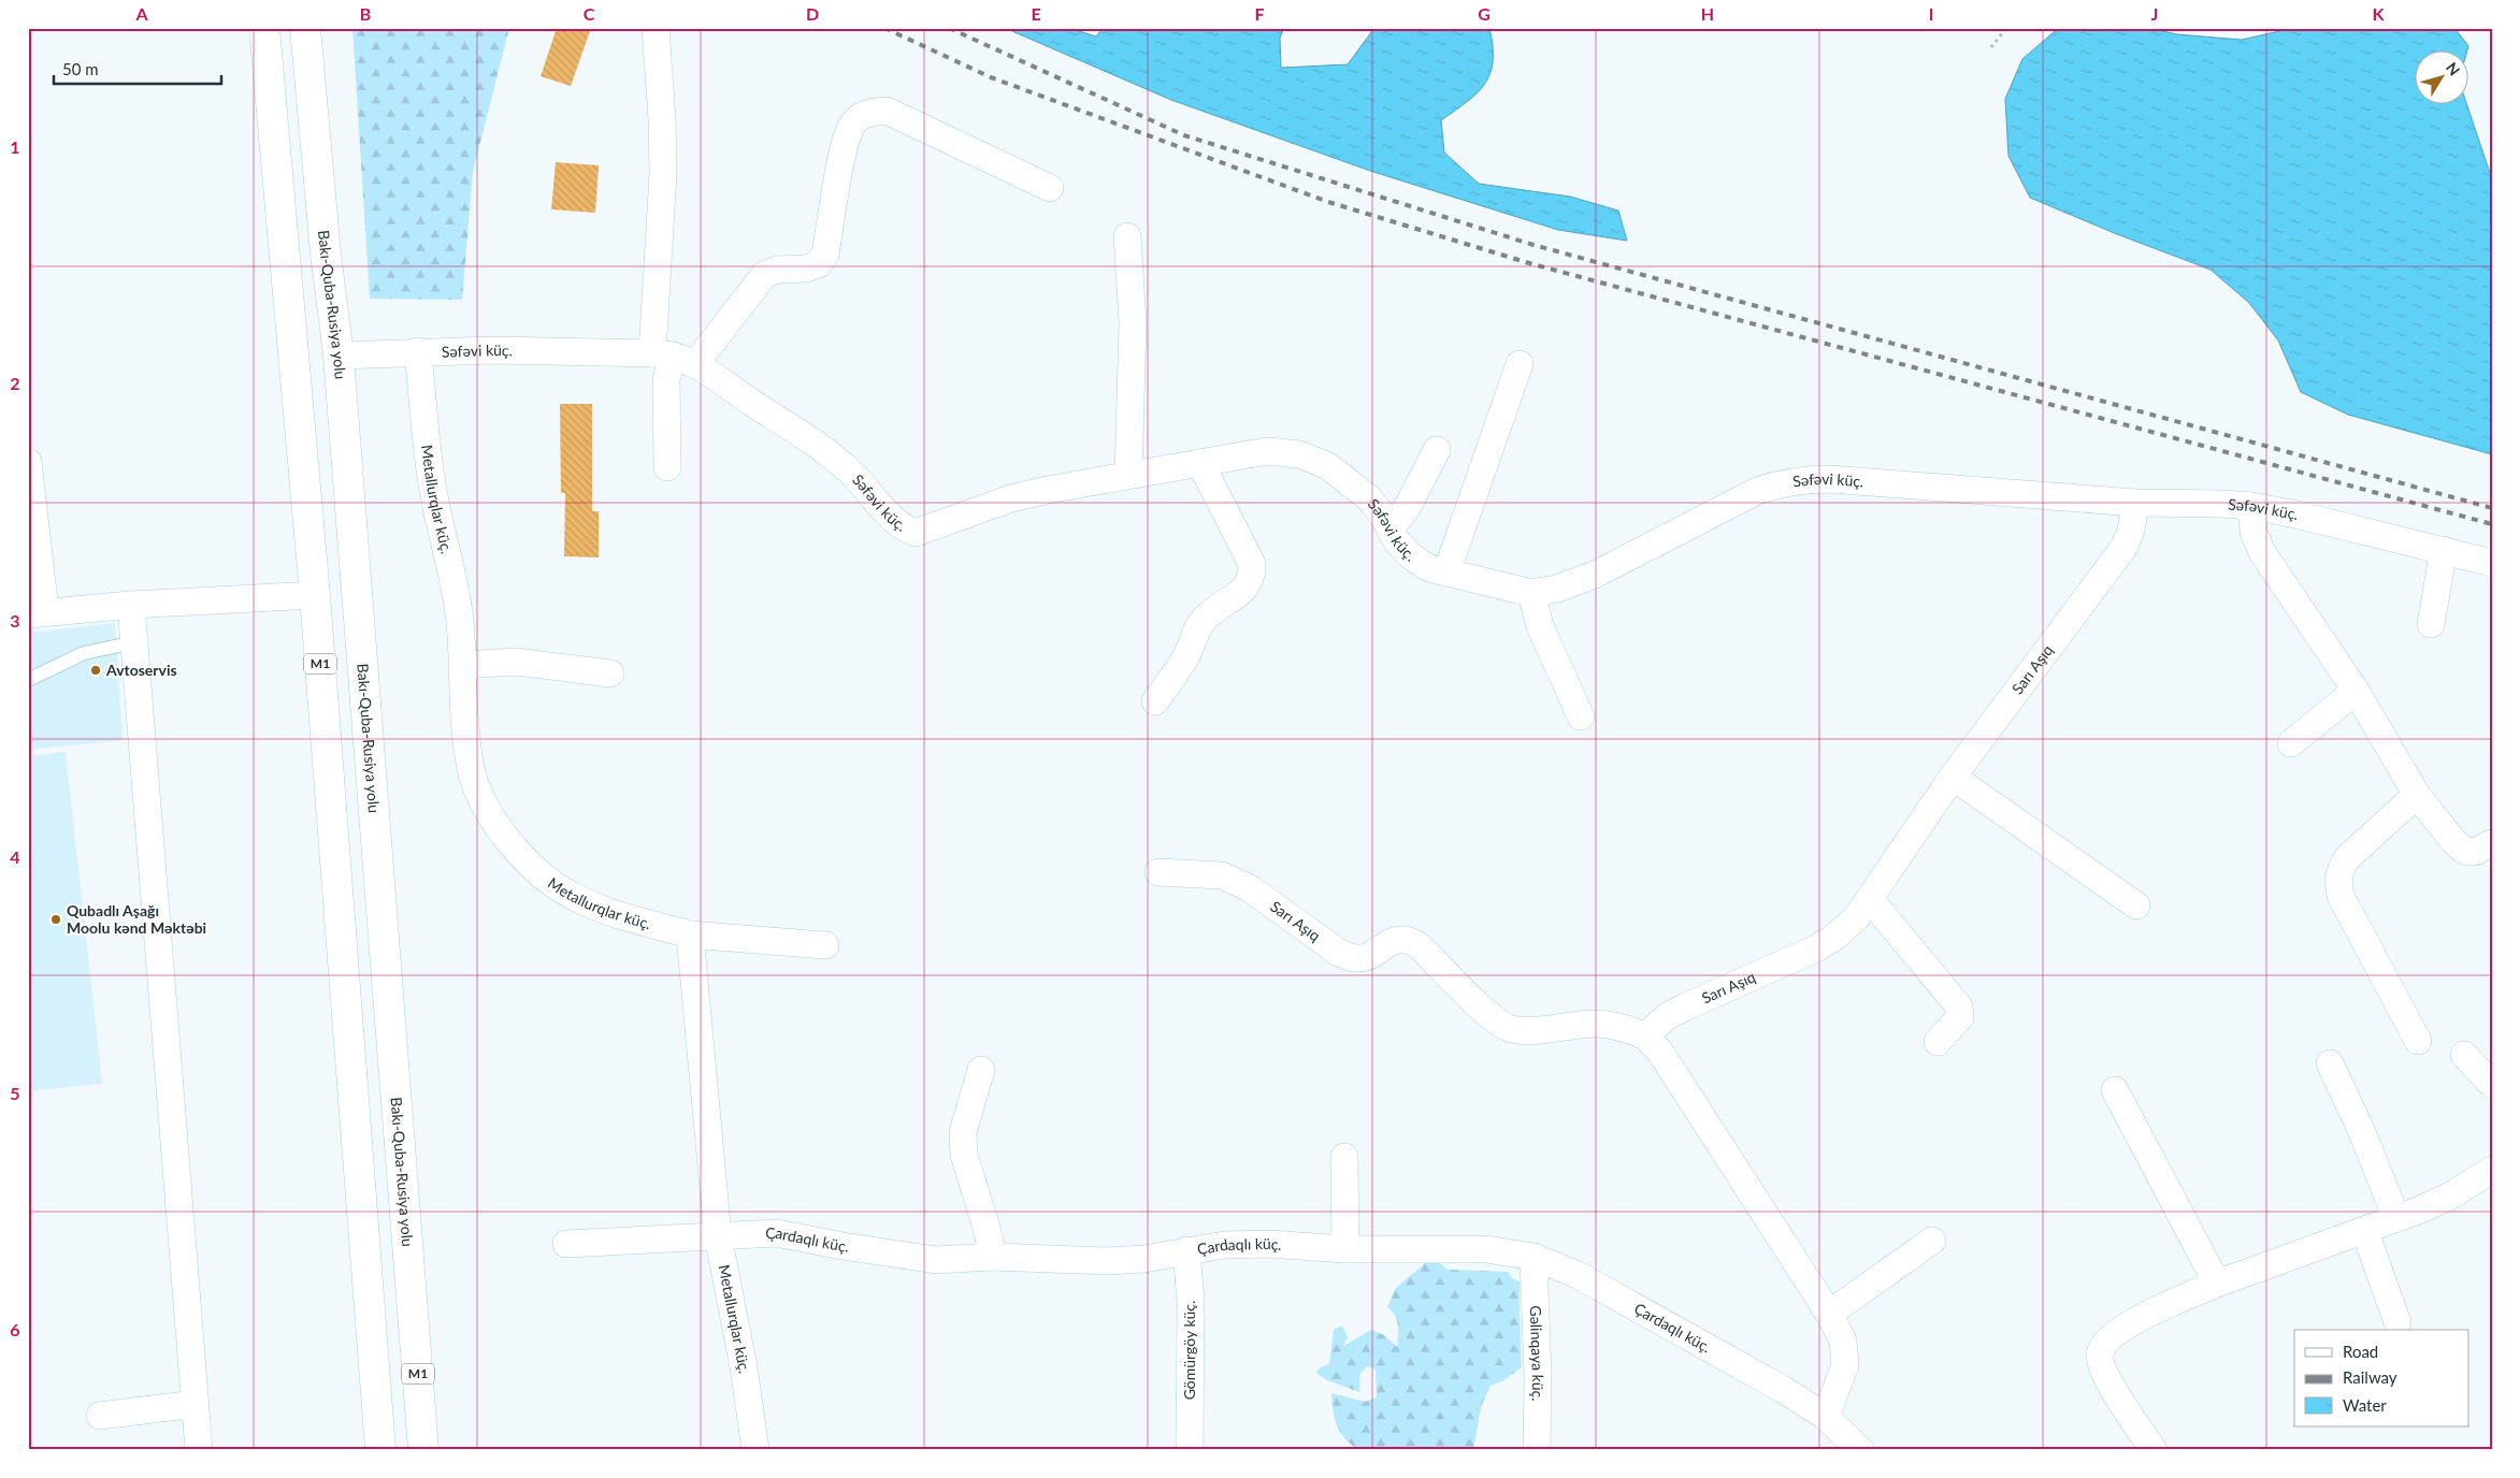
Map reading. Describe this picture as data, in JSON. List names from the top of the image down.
{
  "streets": {
    "highway": ["Bakı-Quba-Rusiya yolu", "M1"],
    "street": [
      "Səfəvi küç.",
      "Metallurqlar küç.",
      "Sarı Aşıq",
      "Çardaqlı küç.",
      "Gömürgöy küç.",
      "Gəlinqaya küç."
    ]
  },
  "crossings": [
    ["Bakı-Quba-Rusiya yolu", "Səfəvi küç."],
    ["Səfəvi küç.", "Metallurqlar küç."],
    ["Səfəvi küç.", "Sarı Aşıq"],
    ["Metallurqlar küç.", "Çardaqlı küç."],
    ["Çardaqlı küç.", "Gömürgöy küç."],
    ["Çardaqlı küç.", "Gəlinqaya küç."]
  ],
  "places": ["Avtoservis", "Qubadlı Aşağı Moolu kənd Məktəbi"],
  "legend": ["Road", "Railway", "Water"],
  "scale_bar": "50 m",
  "north": "top right",
  "grid": {
    "columns": [
      "A",
      "B",
      "C",
      "D",
      "E",
      "F",
      "G",
      "H",
      "I",
      "J",
      "K"
    ],
    "rows": [
      "1",
      "2",
      "3",
      "4",
      "5",
      "6"
    ]
  }
}
